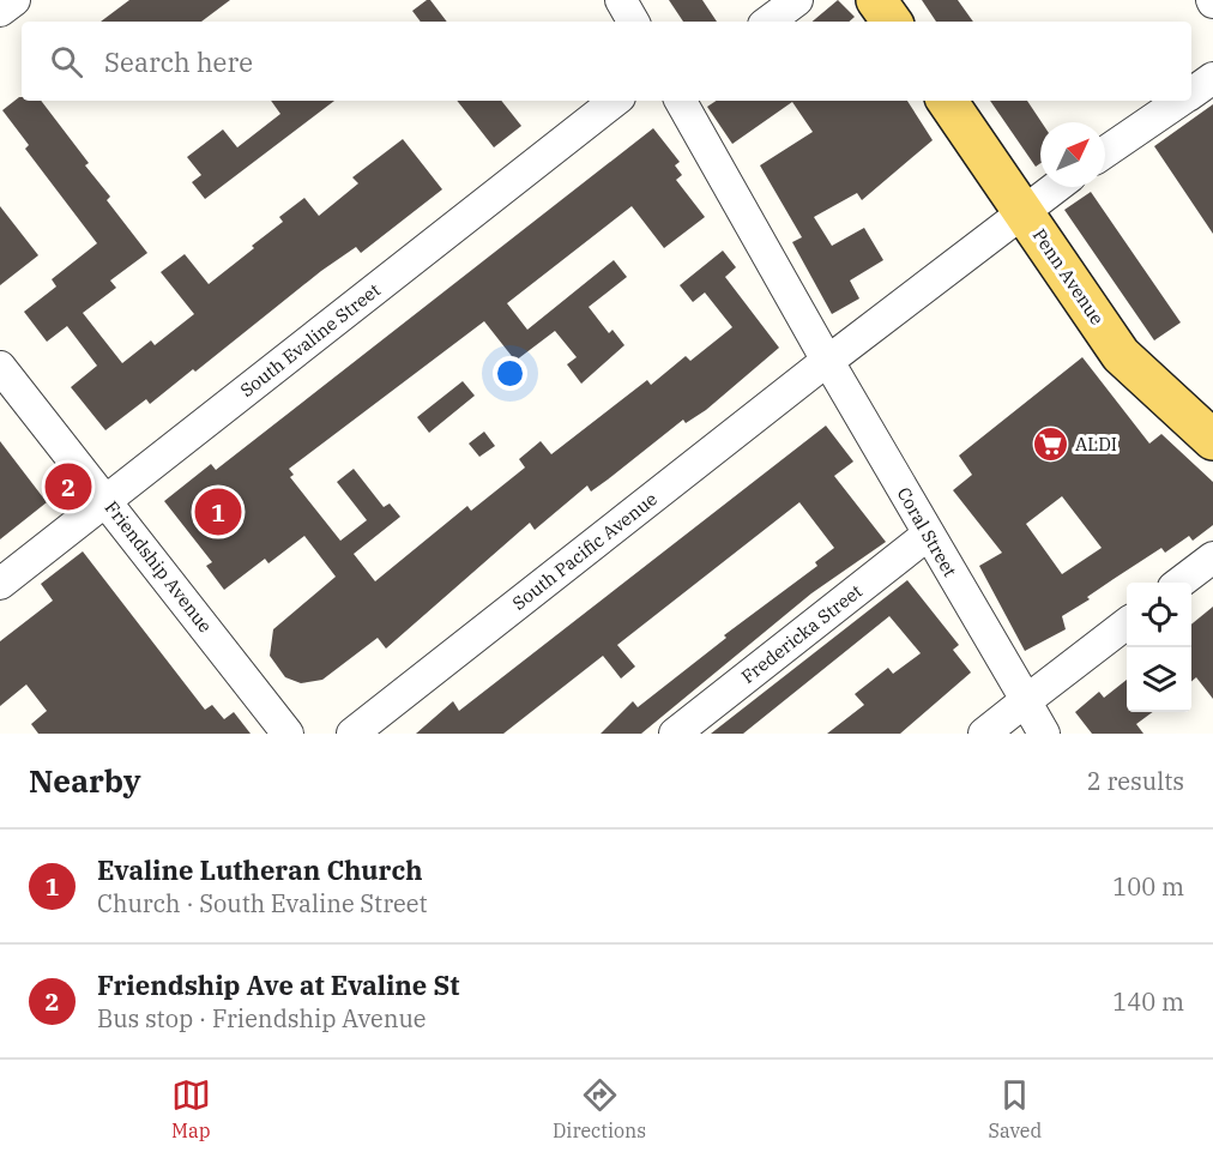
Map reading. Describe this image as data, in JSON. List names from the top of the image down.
{
  "streets": {
    "main road": ["Penn Avenue"],
    "street": [
      "South Evaline Street",
      "Coral Street",
      "South Pacific Avenue",
      "Friendship Avenue",
      "Fredericka Street"
    ]
  },
  "crossings": [
    ["Penn Avenue", "South Pacific Avenue"],
    ["South Evaline Street", "Friendship Avenue"],
    ["Coral Street", "South Pacific Avenue"],
    ["Coral Street", "Fredericka Street"]
  ],
  "places": {
    "supermarket": ["ALDI"]
  },
  "north": "top right",
  "page": {
    "search": "Search here",
    "pins": ["2", "1"],
    "heading": ["Nearby", "2 results"],
    "list": [
      {
        "mark": "1",
        "name": "Evaline Lutheran Church",
        "note": "Church · South Evaline Street",
        "value": "100 m"
      },
      {
        "mark": "2",
        "name": "Friendship Ave at Evaline St",
        "note": "Bus stop · Friendship Avenue",
        "value": "140 m"
      }
    ],
    "nav": ["Map", "Directions", "Saved"]
  }
}
